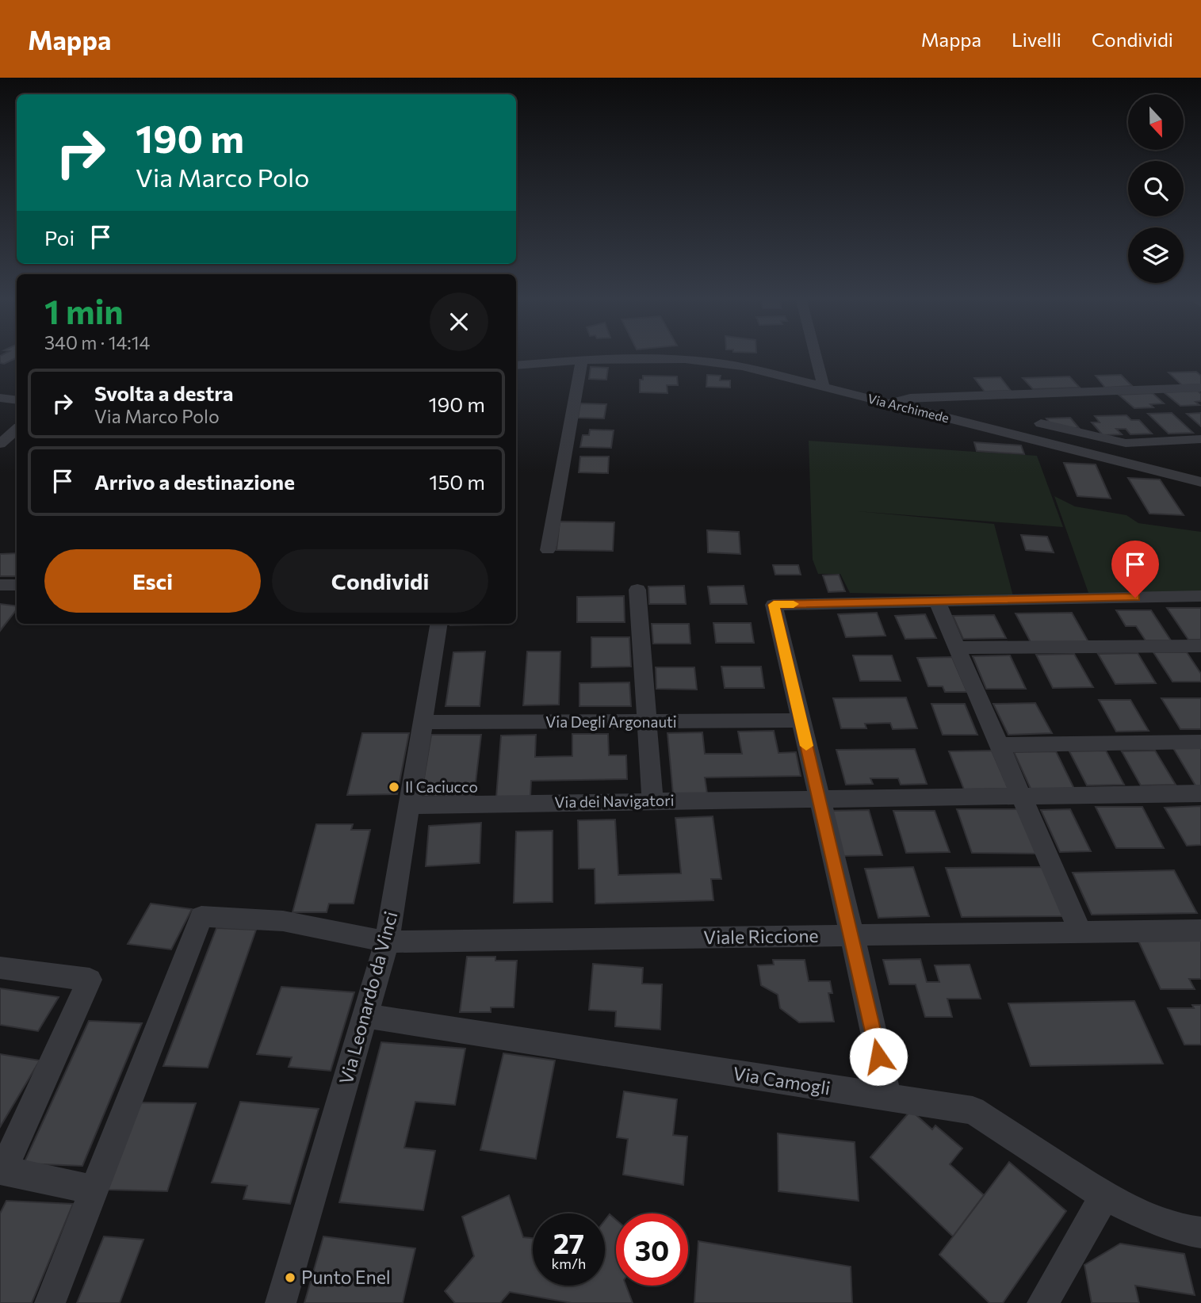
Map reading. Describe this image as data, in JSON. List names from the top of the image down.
{
  "streets": {
    "street": [
      "Via Archimede",
      "Via Degli Argonauti",
      "Via dei Navigatori",
      "Viale Riccione",
      "Via Leonardo da Vinci",
      "Via Camogli"
    ]
  },
  "crossings": [
    ["Via Degli Argonauti", "Via Leonardo da Vinci"],
    ["Via dei Navigatori", "Via Leonardo da Vinci"],
    ["Viale Riccione", "Via Leonardo da Vinci"],
    ["Via Leonardo da Vinci", "Via Camogli"]
  ],
  "places": ["Il Caciucco", "Punto Enel"],
  "north": "bottom",
  "page": {
    "header": "Mappa",
    "nav": ["Mappa", "Livelli", "Condividi"],
    "turn": ["190 m", "Via Marco Polo"],
    "then": "Poi",
    "heading": ["1 min", "340 m · 14:14"],
    "list": [
      {
        "name": "Svolta a destra",
        "note": "Via Marco Polo",
        "value": "190 m"
      },
      {
        "name": "Arrivo a destinazione",
        "value": "150 m"
      }
    ],
    "buttons": ["Esci", "Condividi"],
    "speed": "27 km/h",
    "limit": "30"
  }
}
